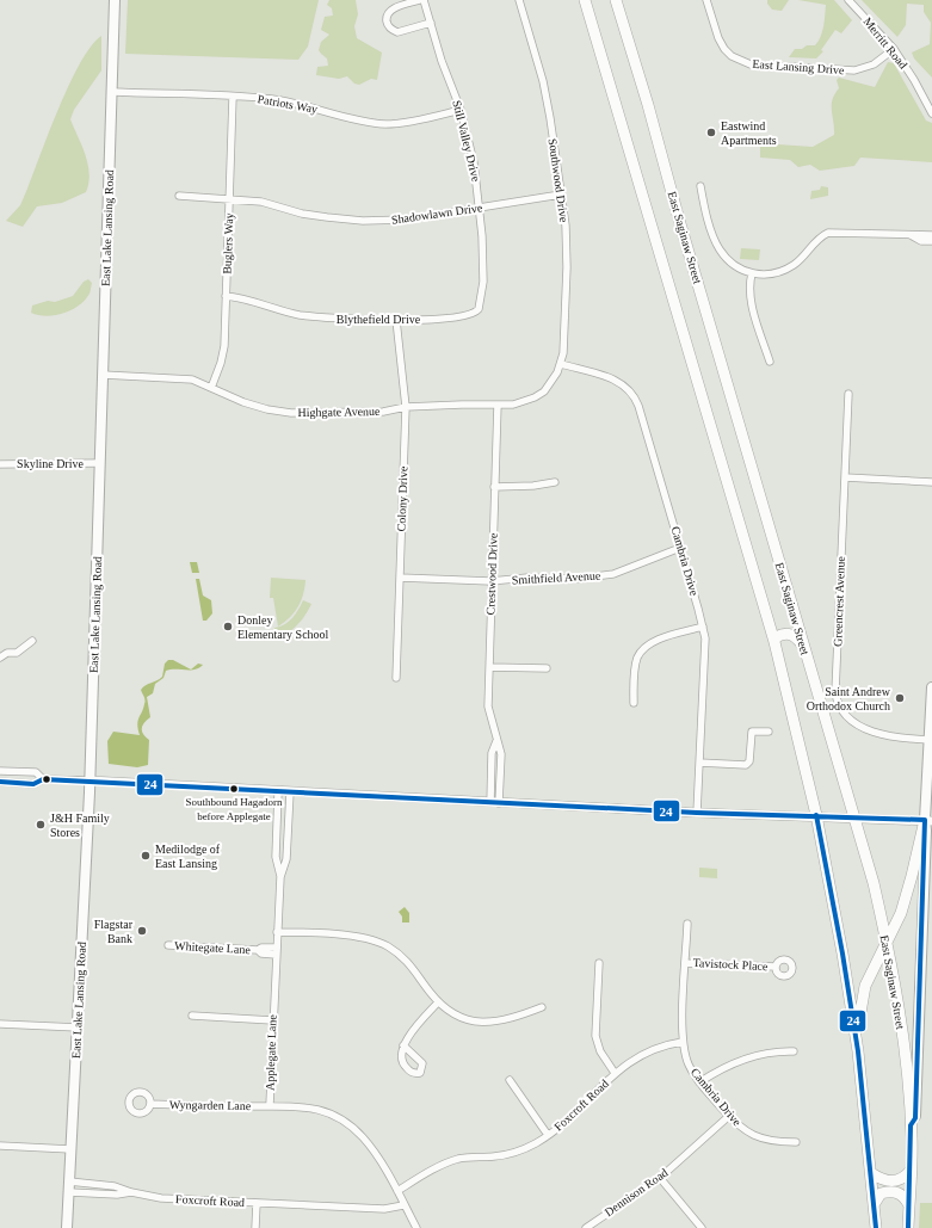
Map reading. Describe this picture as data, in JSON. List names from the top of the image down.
{
  "streets": {
    "main road": ["East Lake Lansing Road", "East Saginaw Street"],
    "street": [
      "Merritt Road",
      "East Lansing Drive",
      "Patriots Way",
      "Still Valley Drive",
      "Southwood Drive",
      "Shadowlawn Drive",
      "Buglers Way",
      "Blythefield Drive",
      "Highgate Avenue",
      "Skyline Drive",
      "Colony Drive",
      "Cambria Drive",
      "Crestwood Drive",
      "Smithfield Avenue",
      "Greencrest Avenue",
      "Whitegate Lane",
      "Tavistock Place",
      "Applegate Lane",
      "Wyngarden Lane",
      "Foxcroft Road",
      "Dennison Road"
    ]
  },
  "crossings": [
    ["Merritt Road", "East Lansing Drive"],
    ["Patriots Way", "Still Valley Drive"],
    ["Patriots Way", "East Lake Lansing Road"],
    ["Patriots Way", "Buglers Way"],
    ["Still Valley Drive", "Shadowlawn Drive"],
    ["Still Valley Drive", "Blythefield Drive"],
    ["Southwood Drive", "Shadowlawn Drive"],
    ["Southwood Drive", "Highgate Avenue"],
    ["Southwood Drive", "Cambria Drive"],
    ["Shadowlawn Drive", "Buglers Way"],
    ["East Lake Lansing Road", "Highgate Avenue"],
    ["East Lake Lansing Road", "Skyline Drive"],
    ["East Lake Lansing Road", "Foxcroft Road"],
    ["Buglers Way", "Blythefield Drive"],
    ["Buglers Way", "Highgate Avenue"],
    ["Blythefield Drive", "Colony Drive"],
    ["Highgate Avenue", "Colony Drive"],
    ["Highgate Avenue", "Cambria Drive"],
    ["Highgate Avenue", "Crestwood Drive"],
    ["Colony Drive", "Smithfield Avenue"],
    ["Cambria Drive", "Smithfield Avenue"],
    ["Cambria Drive", "Tavistock Place"],
    ["Cambria Drive", "Foxcroft Road"],
    ["Cambria Drive", "Dennison Road"],
    ["Crestwood Drive", "Smithfield Avenue"],
    ["Whitegate Lane", "Applegate Lane"],
    ["Applegate Lane", "Wyngarden Lane"],
    ["Applegate Lane", "Foxcroft Road"]
  ],
  "places": [
    "Eastwind Apartments",
    "Donley Elementary School",
    "Saint Andrew Orthodox Church",
    "Southbound Hagadorn before Applegate",
    "J&H Family Stores",
    "Medilodge of East Lansing",
    "Flagstar Bank"
  ],
  "lines": ["transit line 24"]
}
